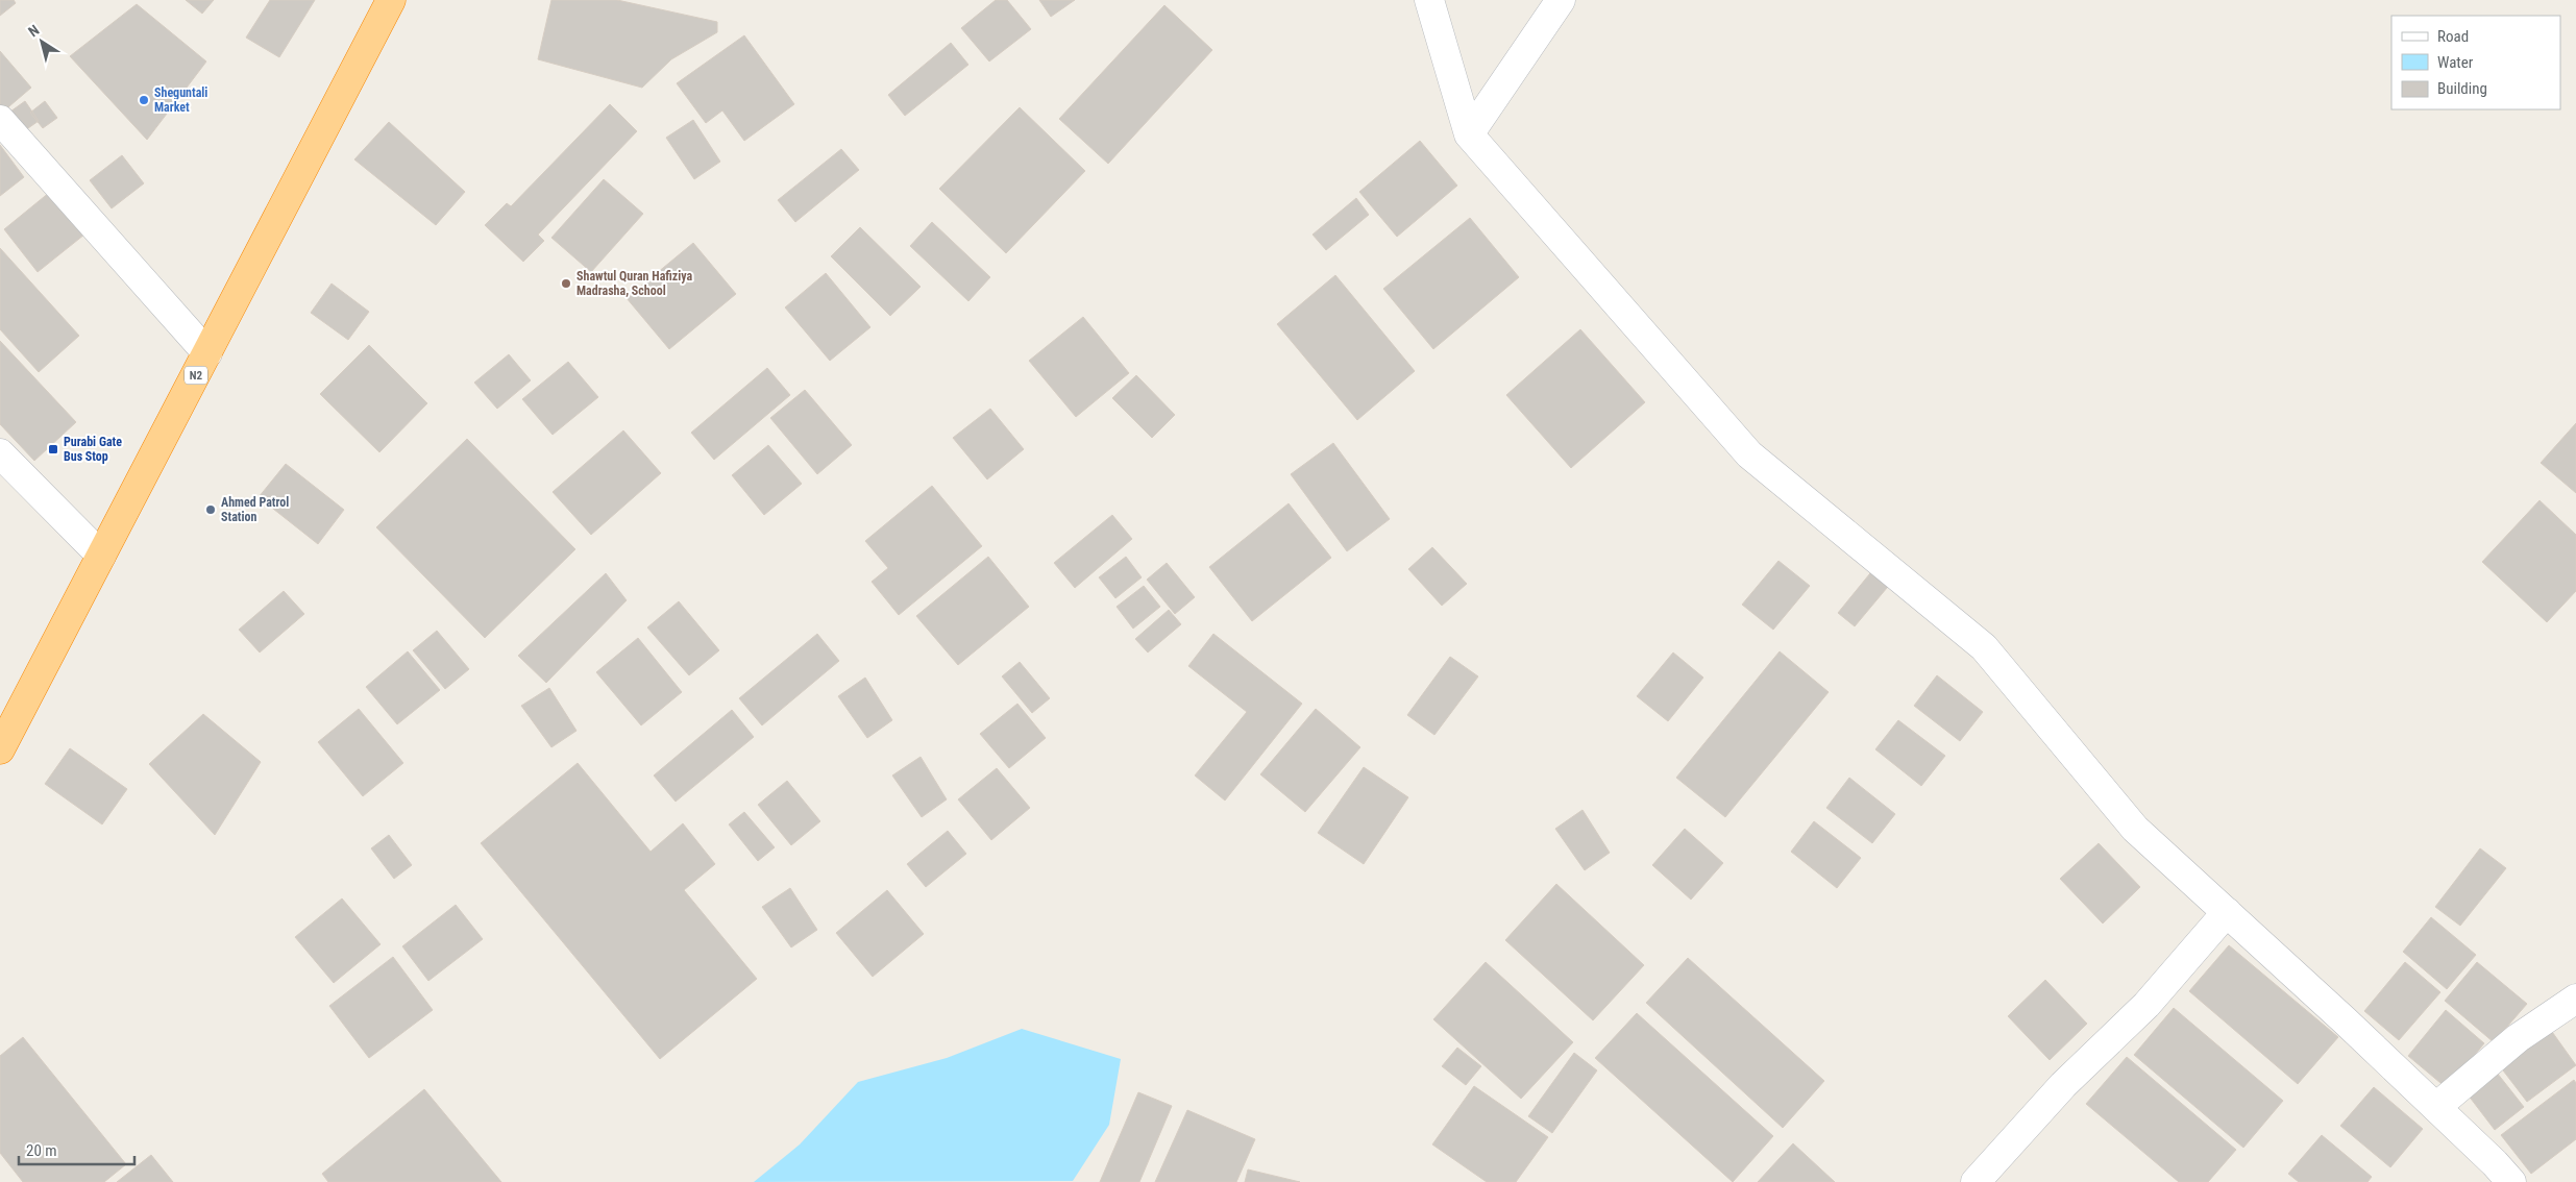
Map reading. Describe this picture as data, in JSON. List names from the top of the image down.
{
  "streets": {
    "highway": ["N2"]
  },
  "places": {
    "other": ["Sheguntali Market", "Shawtul Quran Hafiziya Madrasha, School", "Ahmed Patrol Station"],
    "transit": ["Purabi Gate Bus Stop"]
  },
  "legend": ["Road", "Water", "Building"],
  "scale_bar": "20 m",
  "north": "top left"
}
